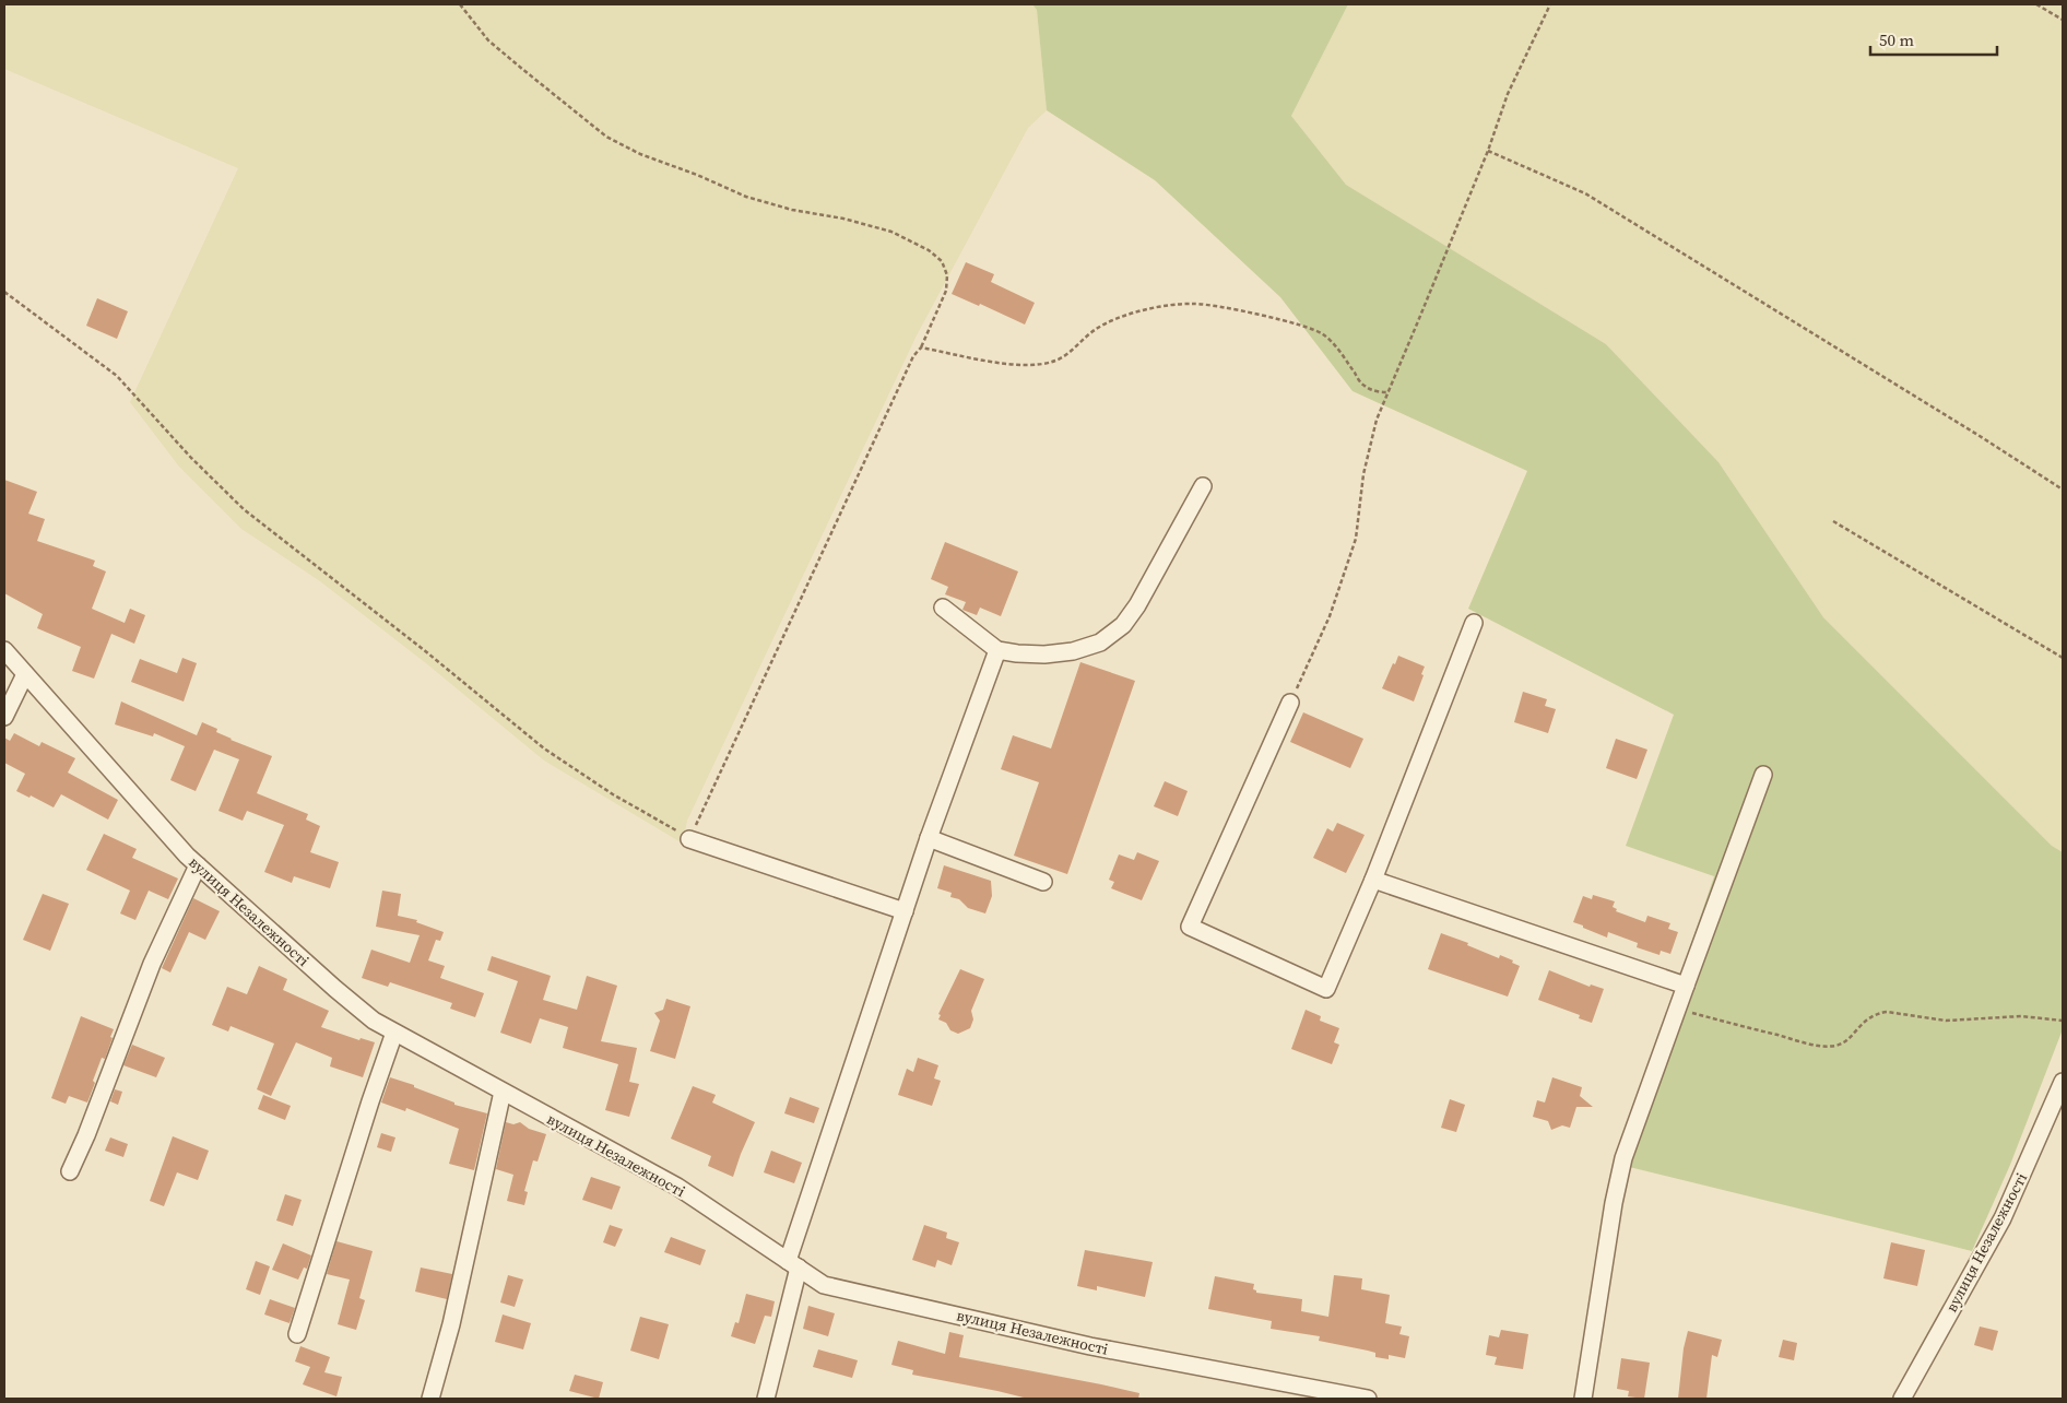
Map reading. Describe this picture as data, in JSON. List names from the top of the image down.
{
  "streets": {
    "street": ["вулиця Незалежності"]
  },
  "scale_bar": "50 m"
}
